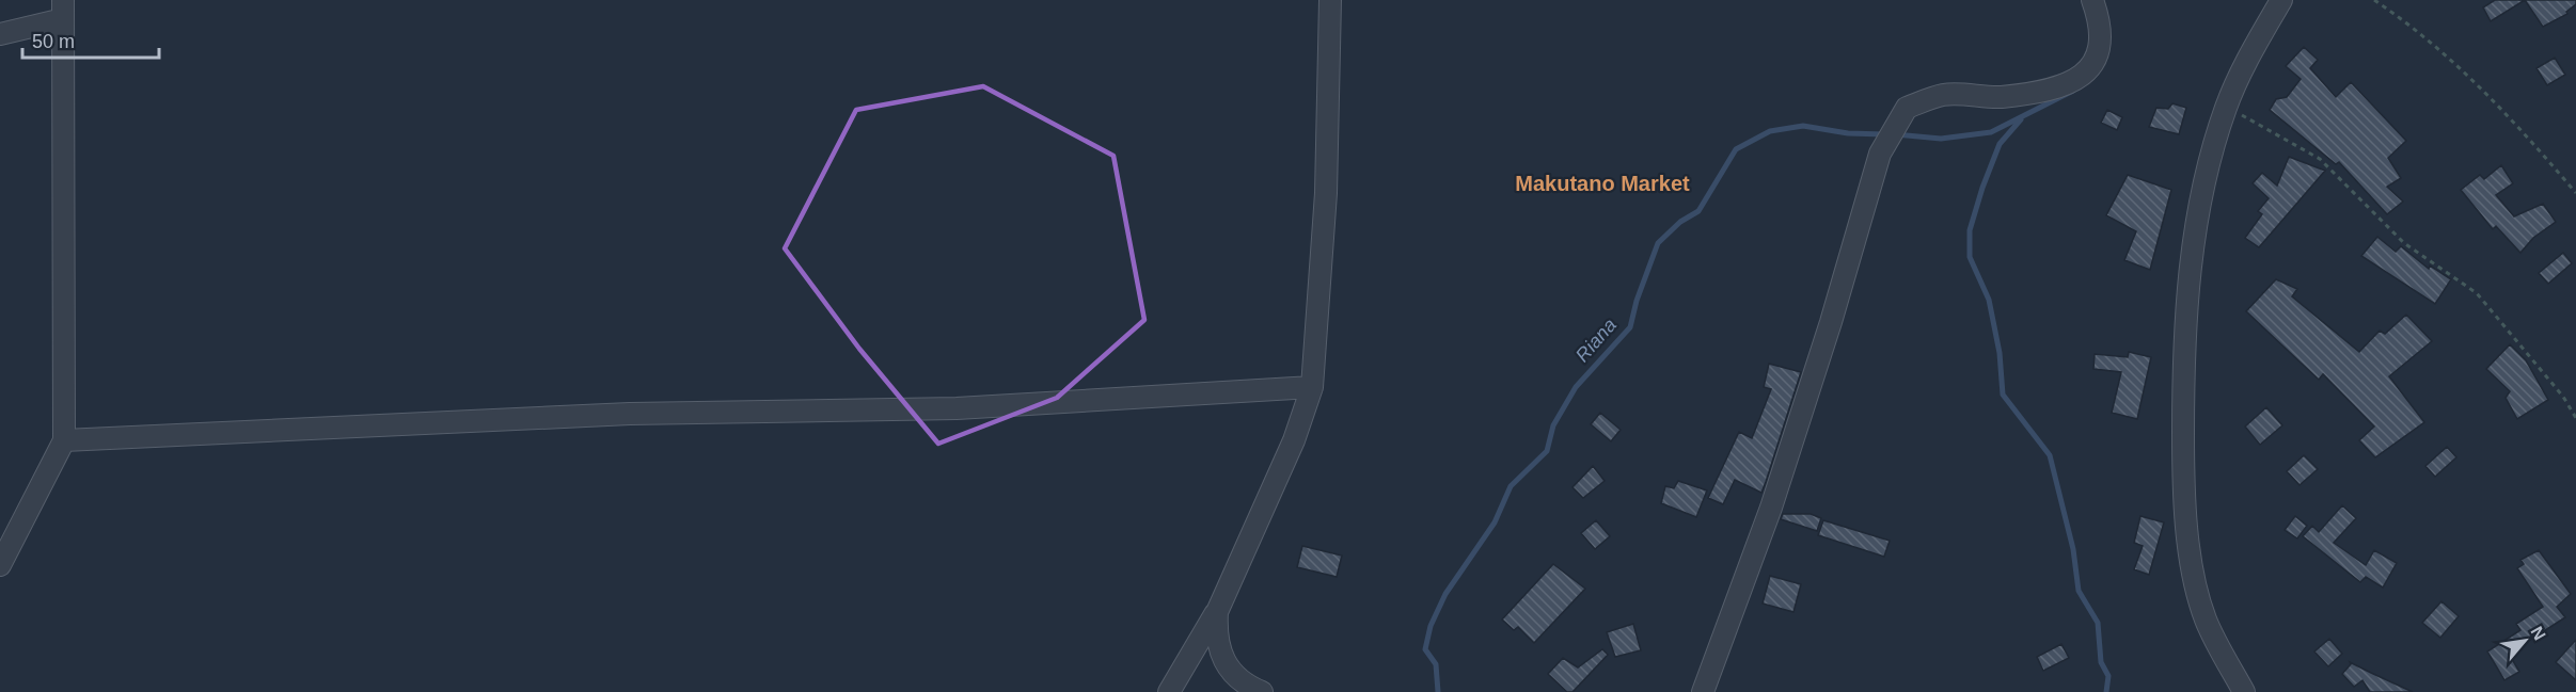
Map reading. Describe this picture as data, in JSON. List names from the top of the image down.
{
  "districts": ["Makutano Market"],
  "water": ["Riana"],
  "scale_bar": "50 m",
  "north": "top right"
}
